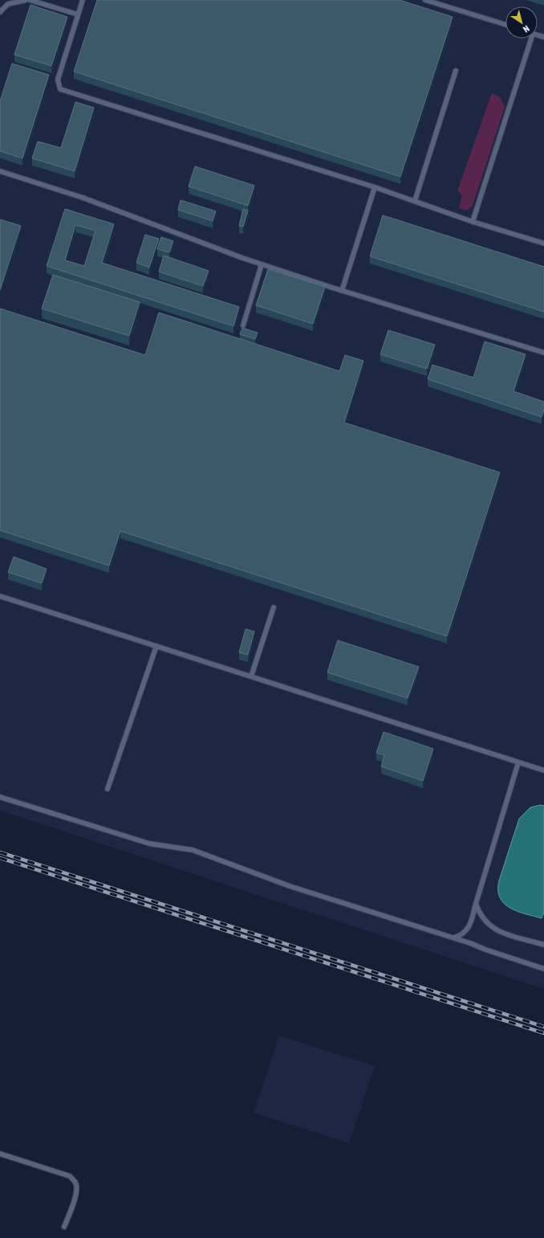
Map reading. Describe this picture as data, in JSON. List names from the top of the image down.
{
  "north": "bottom right"
}
